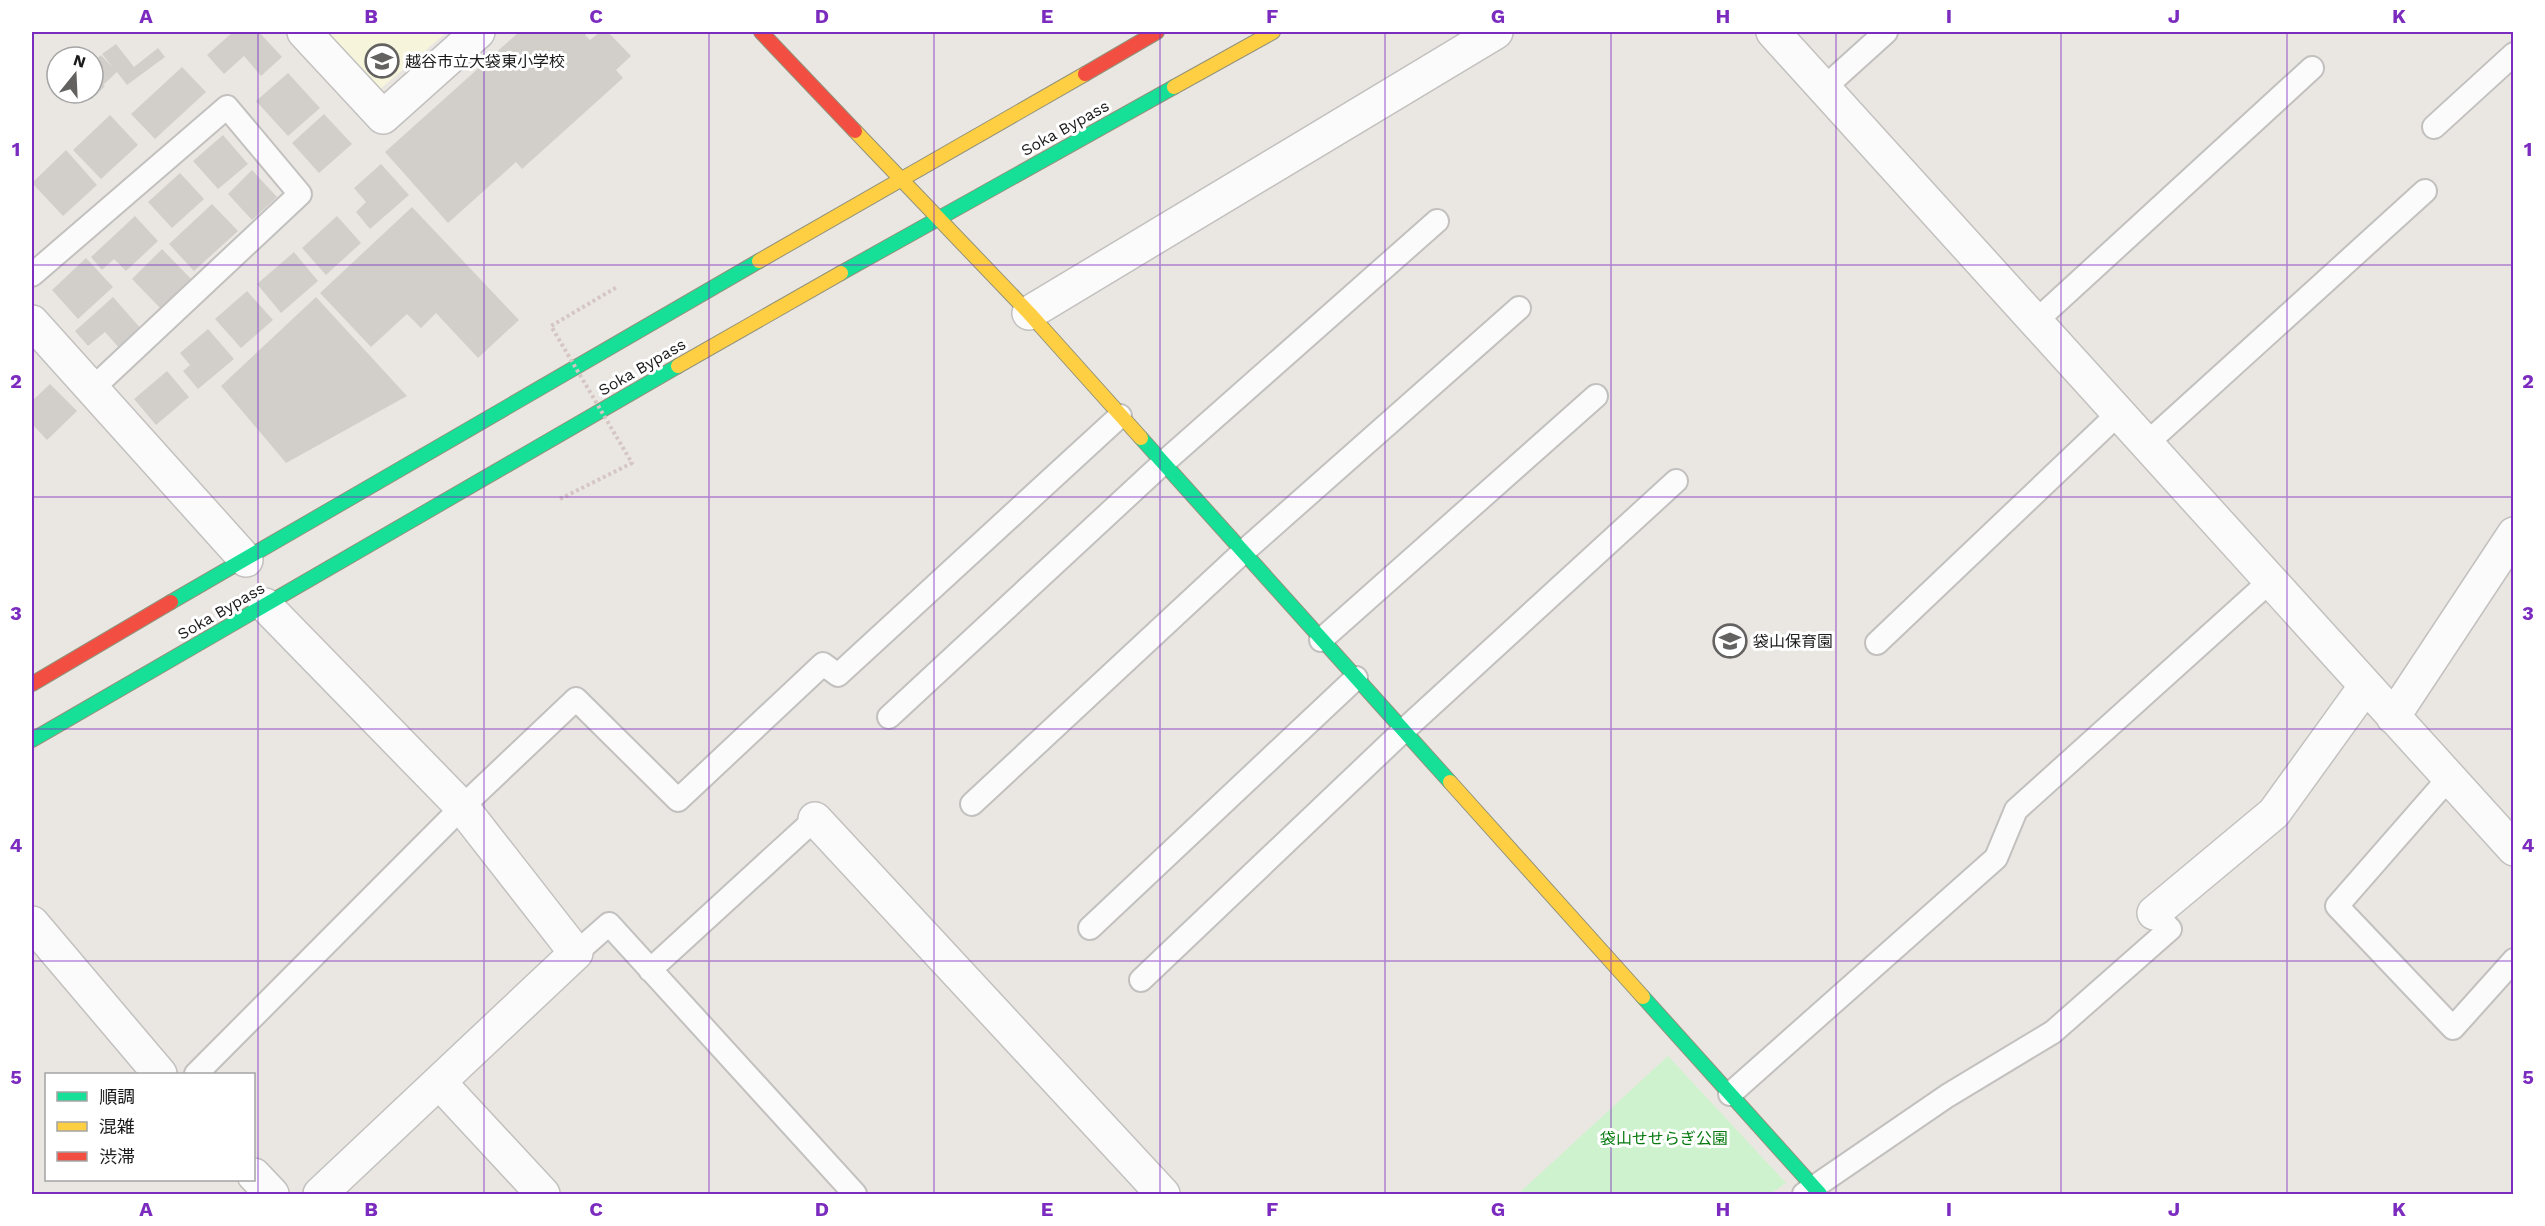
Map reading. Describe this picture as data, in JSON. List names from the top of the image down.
{
  "streets": {
    "main road": ["Soka Bypass"]
  },
  "parks": ["袋山せせらぎ公園"],
  "places": {
    "school or university": ["越谷市立大袋東小学校", "袋山保育園"]
  },
  "legend": ["順調", "混雑", "渋滞"],
  "north": "top",
  "grid": {
    "columns": [
      "A",
      "B",
      "C",
      "D",
      "E",
      "F",
      "G",
      "H",
      "I",
      "J",
      "K"
    ],
    "rows": [
      "1",
      "2",
      "3",
      "4",
      "5"
    ]
  }
}
